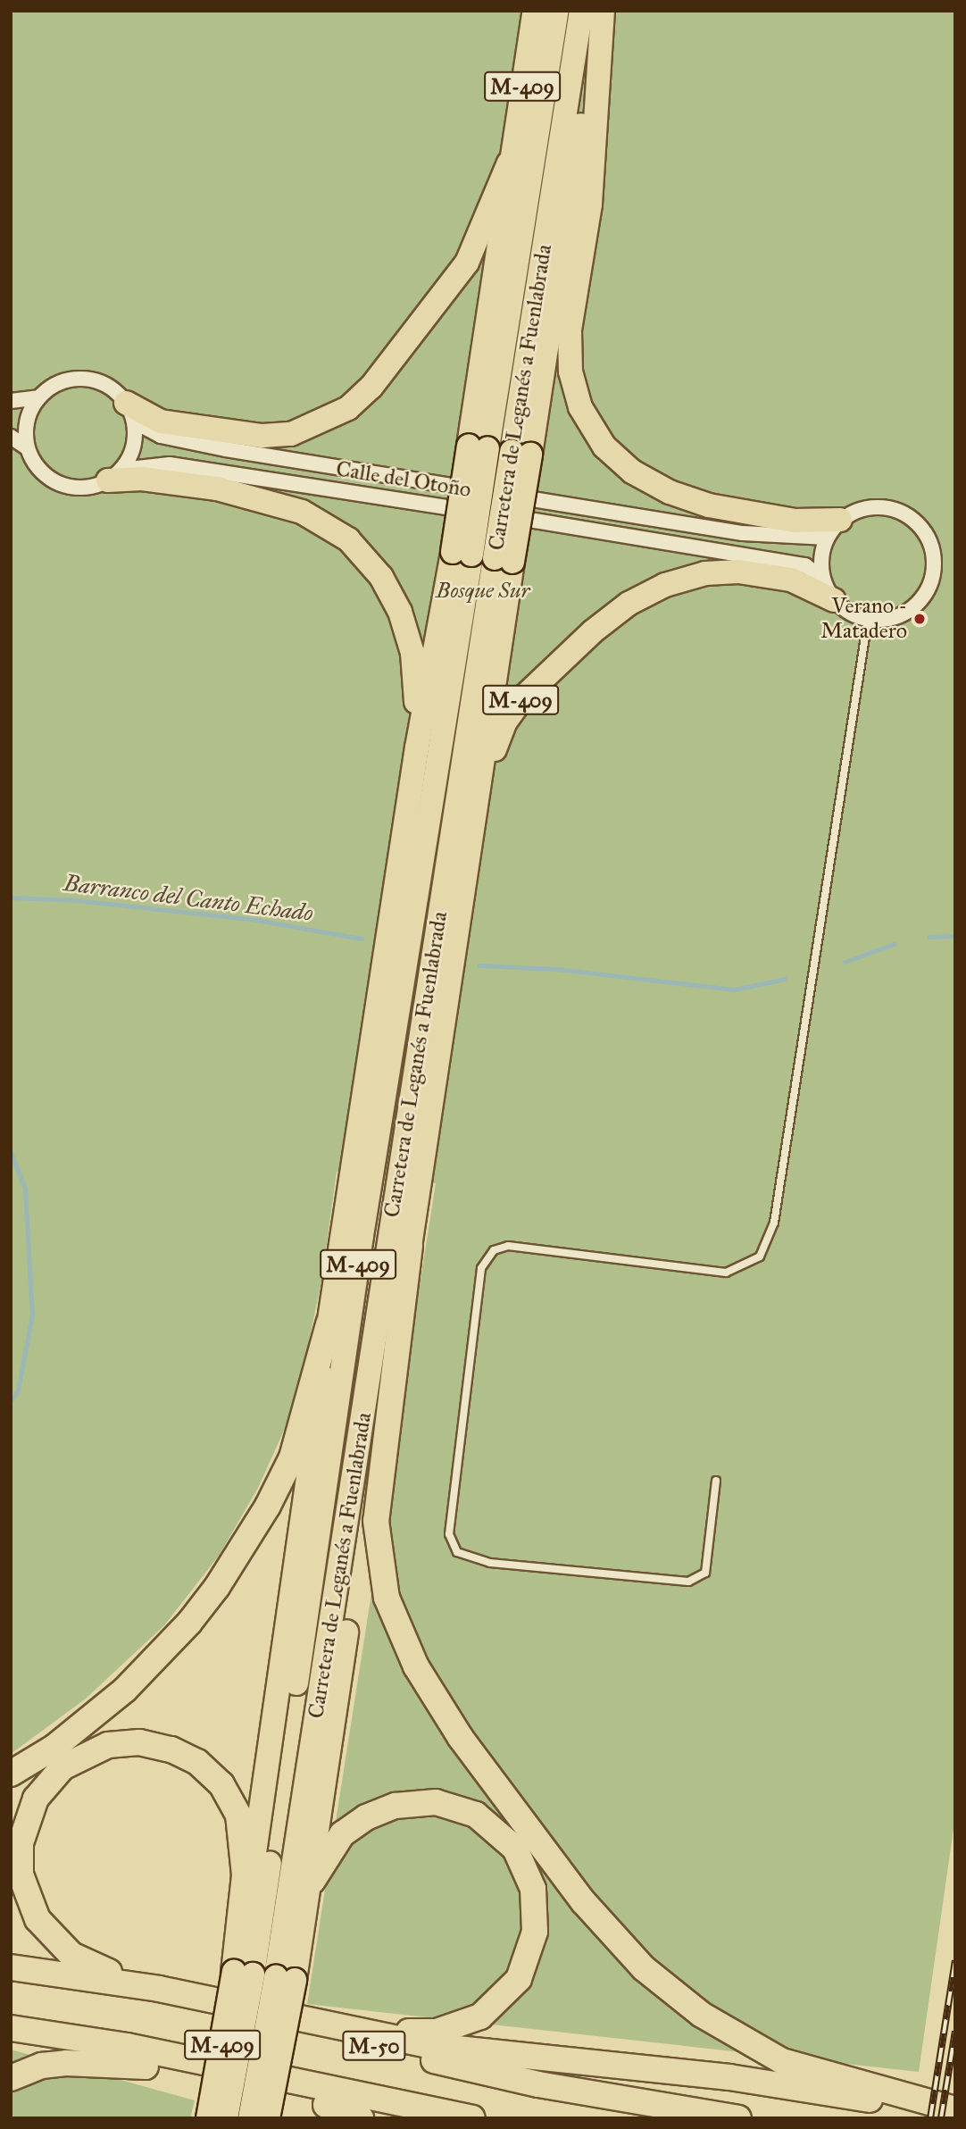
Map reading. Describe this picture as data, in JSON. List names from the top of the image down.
{
  "streets": {
    "highway": ["M-409", "Carretera de Leganés a Fuenlabrada", "M-50"],
    "street": ["Calle del Otoño"]
  },
  "crossings": [
    ["M-409", "Carretera de Leganés a Fuenlabrada"],
    ["M-409", "Calle del Otoño"]
  ],
  "water": ["Barranco del Canto Echado"],
  "parks": ["Bosque Sur"],
  "places": ["Verano - Matadero"]
}
